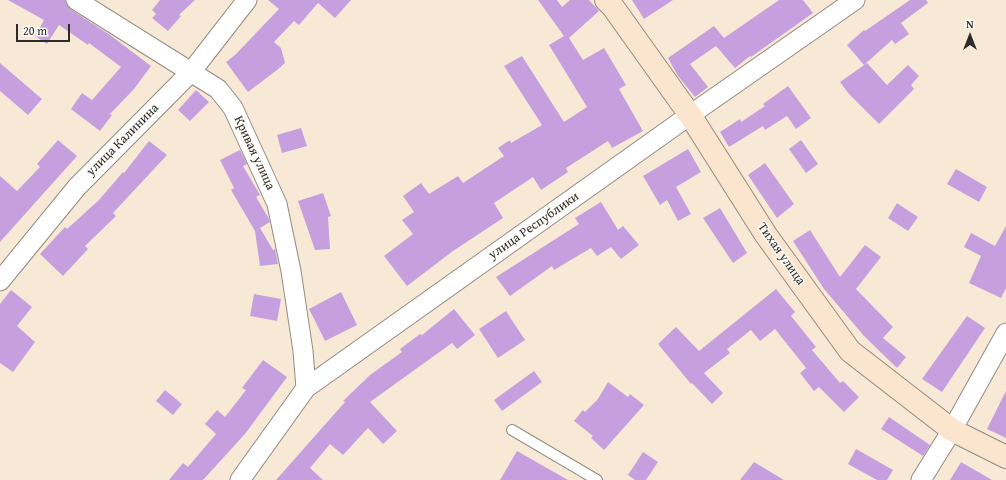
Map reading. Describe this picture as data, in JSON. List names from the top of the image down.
{
  "streets": {
    "main road": ["Тихая улица"],
    "street": ["улица Калинина", "Кривая улица", "улица Республики"]
  },
  "crossings": [
    ["улица Калинина", "Кривая улица"],
    ["Кривая улица", "улица Республики"],
    ["улица Республики", "Тихая улица"]
  ],
  "scale_bar": "20 m",
  "north": "top"
}
